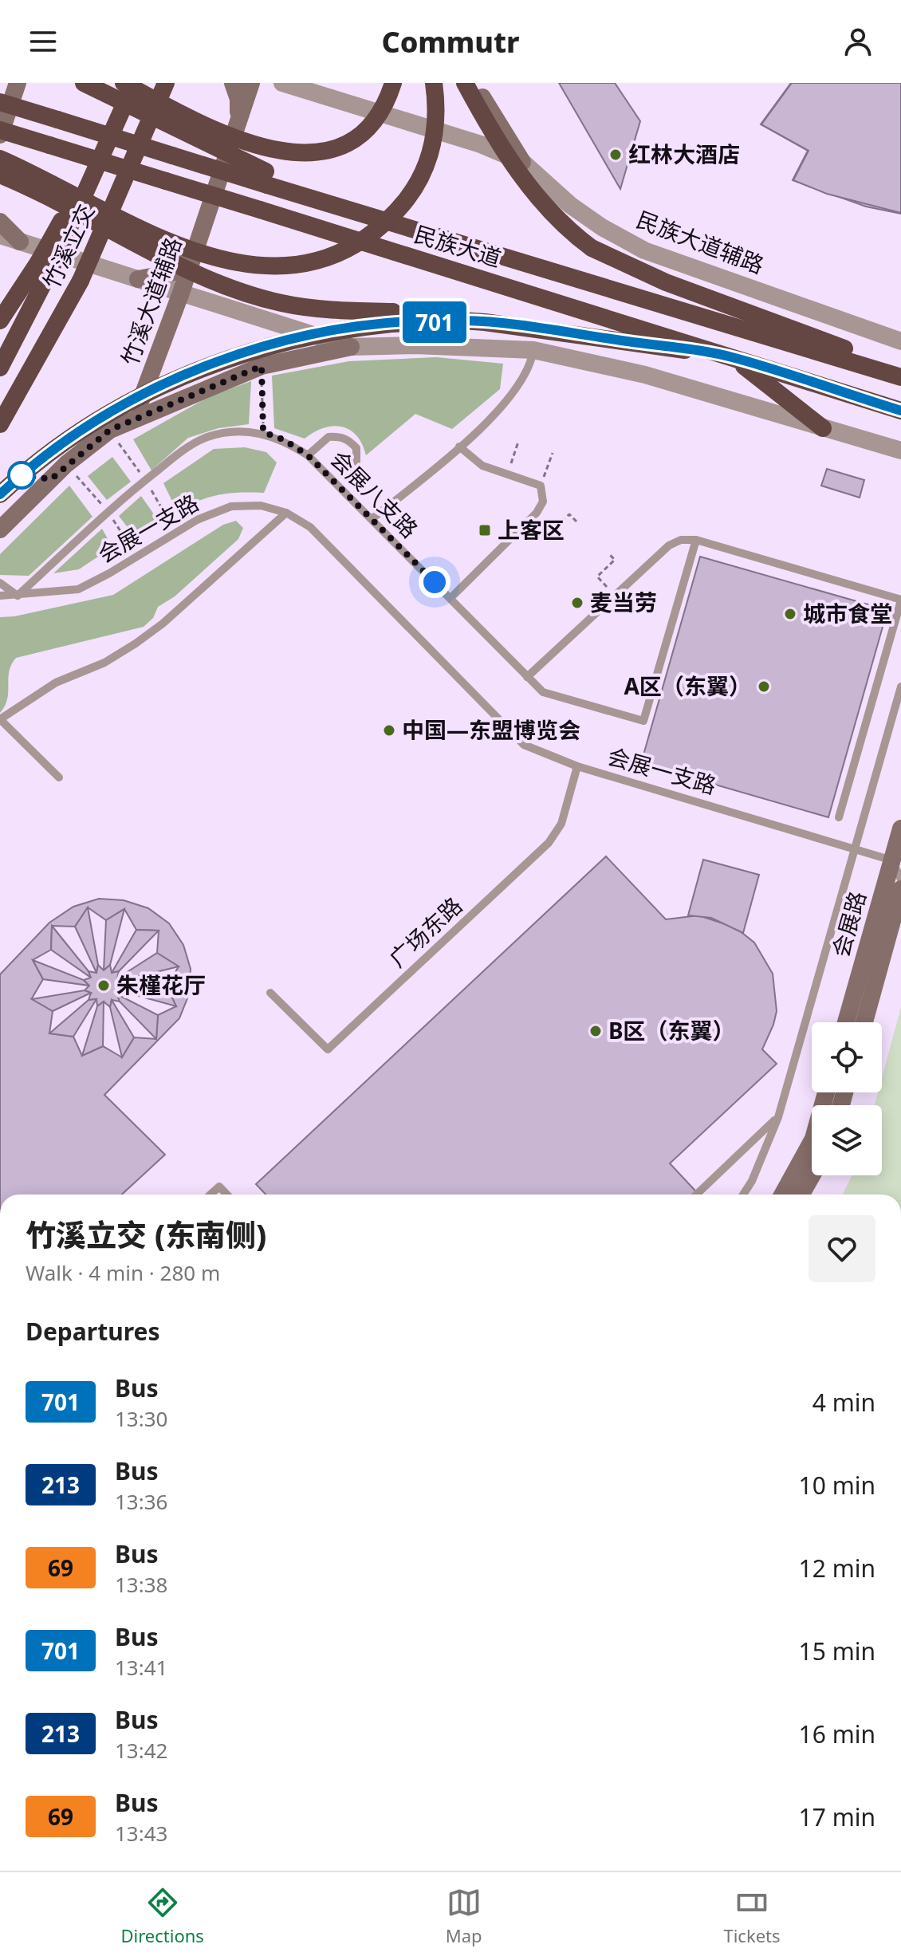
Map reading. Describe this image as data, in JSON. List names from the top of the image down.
{
  "streets": {
    "highway": ["竹溪立交", "民族大道"],
    "main road": ["竹溪大道辅路", "会展路"],
    "street": ["民族大道辅路"],
    "lane": ["会展八支路", "会展一支路", "广场东路"]
  },
  "crossings": [
    ["会展八支路", "会展一支路"],
    ["会展一支路", "会展路"],
    ["会展一支路", "广场东路"]
  ],
  "places": {
    "other": [
      "红林大酒店",
      "麦当劳",
      "城市食堂",
      "A区（东翼）",
      "中国—东盟博览会",
      "朱槿花厅",
      "B区（东翼）"
    ],
    "transit": ["上客区"]
  },
  "lines": ["bus line 701"],
  "page": {
    "header": "Commutr",
    "on_map": "701",
    "heading": [
      ["竹溪立交 (东南侧)", "Walk · 4 min · 280 m"],
      "Departures"
    ],
    "list": [
      {
        "mark": "701",
        "name": "Bus",
        "note": "13:30",
        "value": "4 min"
      },
      {
        "mark": "213",
        "name": "Bus",
        "note": "13:36",
        "value": "10 min"
      },
      {
        "mark": "69",
        "name": "Bus",
        "note": "13:38",
        "value": "12 min"
      },
      {
        "mark": "701",
        "name": "Bus",
        "note": "13:41",
        "value": "15 min"
      },
      {
        "mark": "213",
        "name": "Bus",
        "note": "13:42",
        "value": "16 min"
      },
      {
        "mark": "69",
        "name": "Bus",
        "note": "13:43",
        "value": "17 min"
      }
    ],
    "tabs": ["Directions", "Map", "Tickets"]
  }
}
